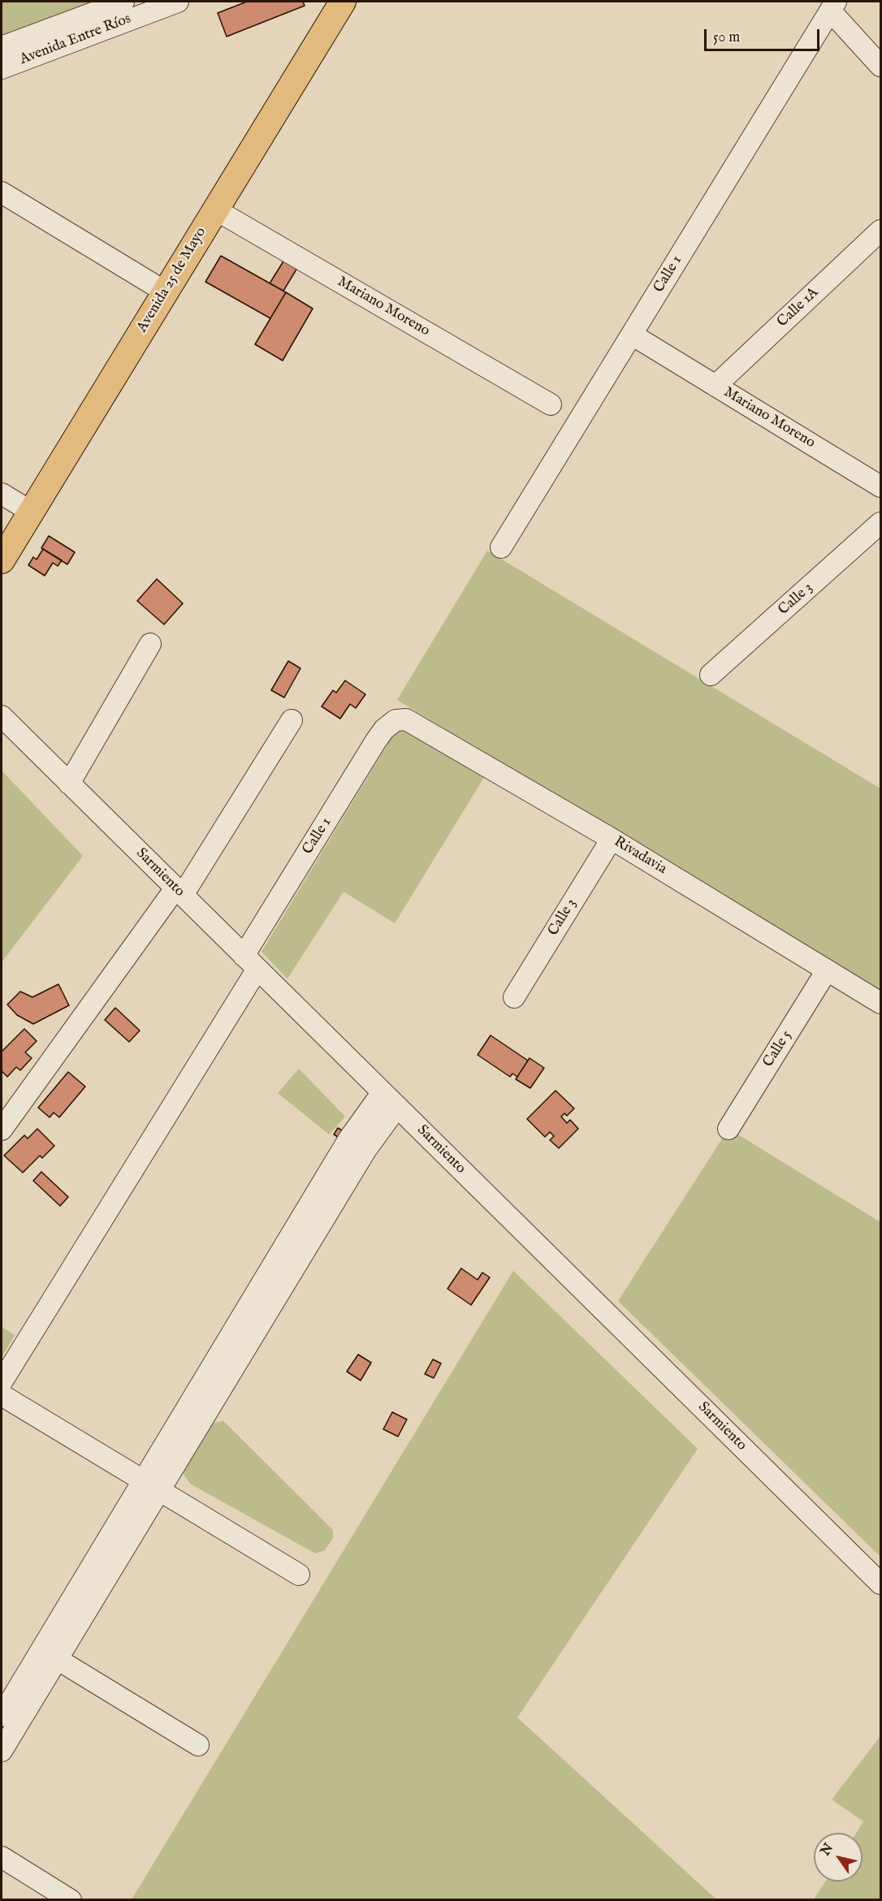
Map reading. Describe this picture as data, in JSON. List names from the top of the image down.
{
  "streets": {
    "main road": ["Avenida 25 de Mayo"],
    "street": [
      "Avenida Entre Ríos",
      "Calle 1",
      "Mariano Moreno",
      "Calle 1A",
      "Calle 3",
      "Rivadavia",
      "Sarmiento",
      "Calle 5"
    ]
  },
  "crossings": [
    ["Calle 1", "Mariano Moreno"],
    ["Calle 1", "Rivadavia"],
    ["Calle 1", "Sarmiento"],
    ["Avenida 25 de Mayo", "Mariano Moreno"],
    ["Mariano Moreno", "Calle 1A"],
    ["Calle 3", "Rivadavia"],
    ["Rivadavia", "Calle 5"]
  ],
  "scale_bar": "50 m",
  "north": "top left"
}
